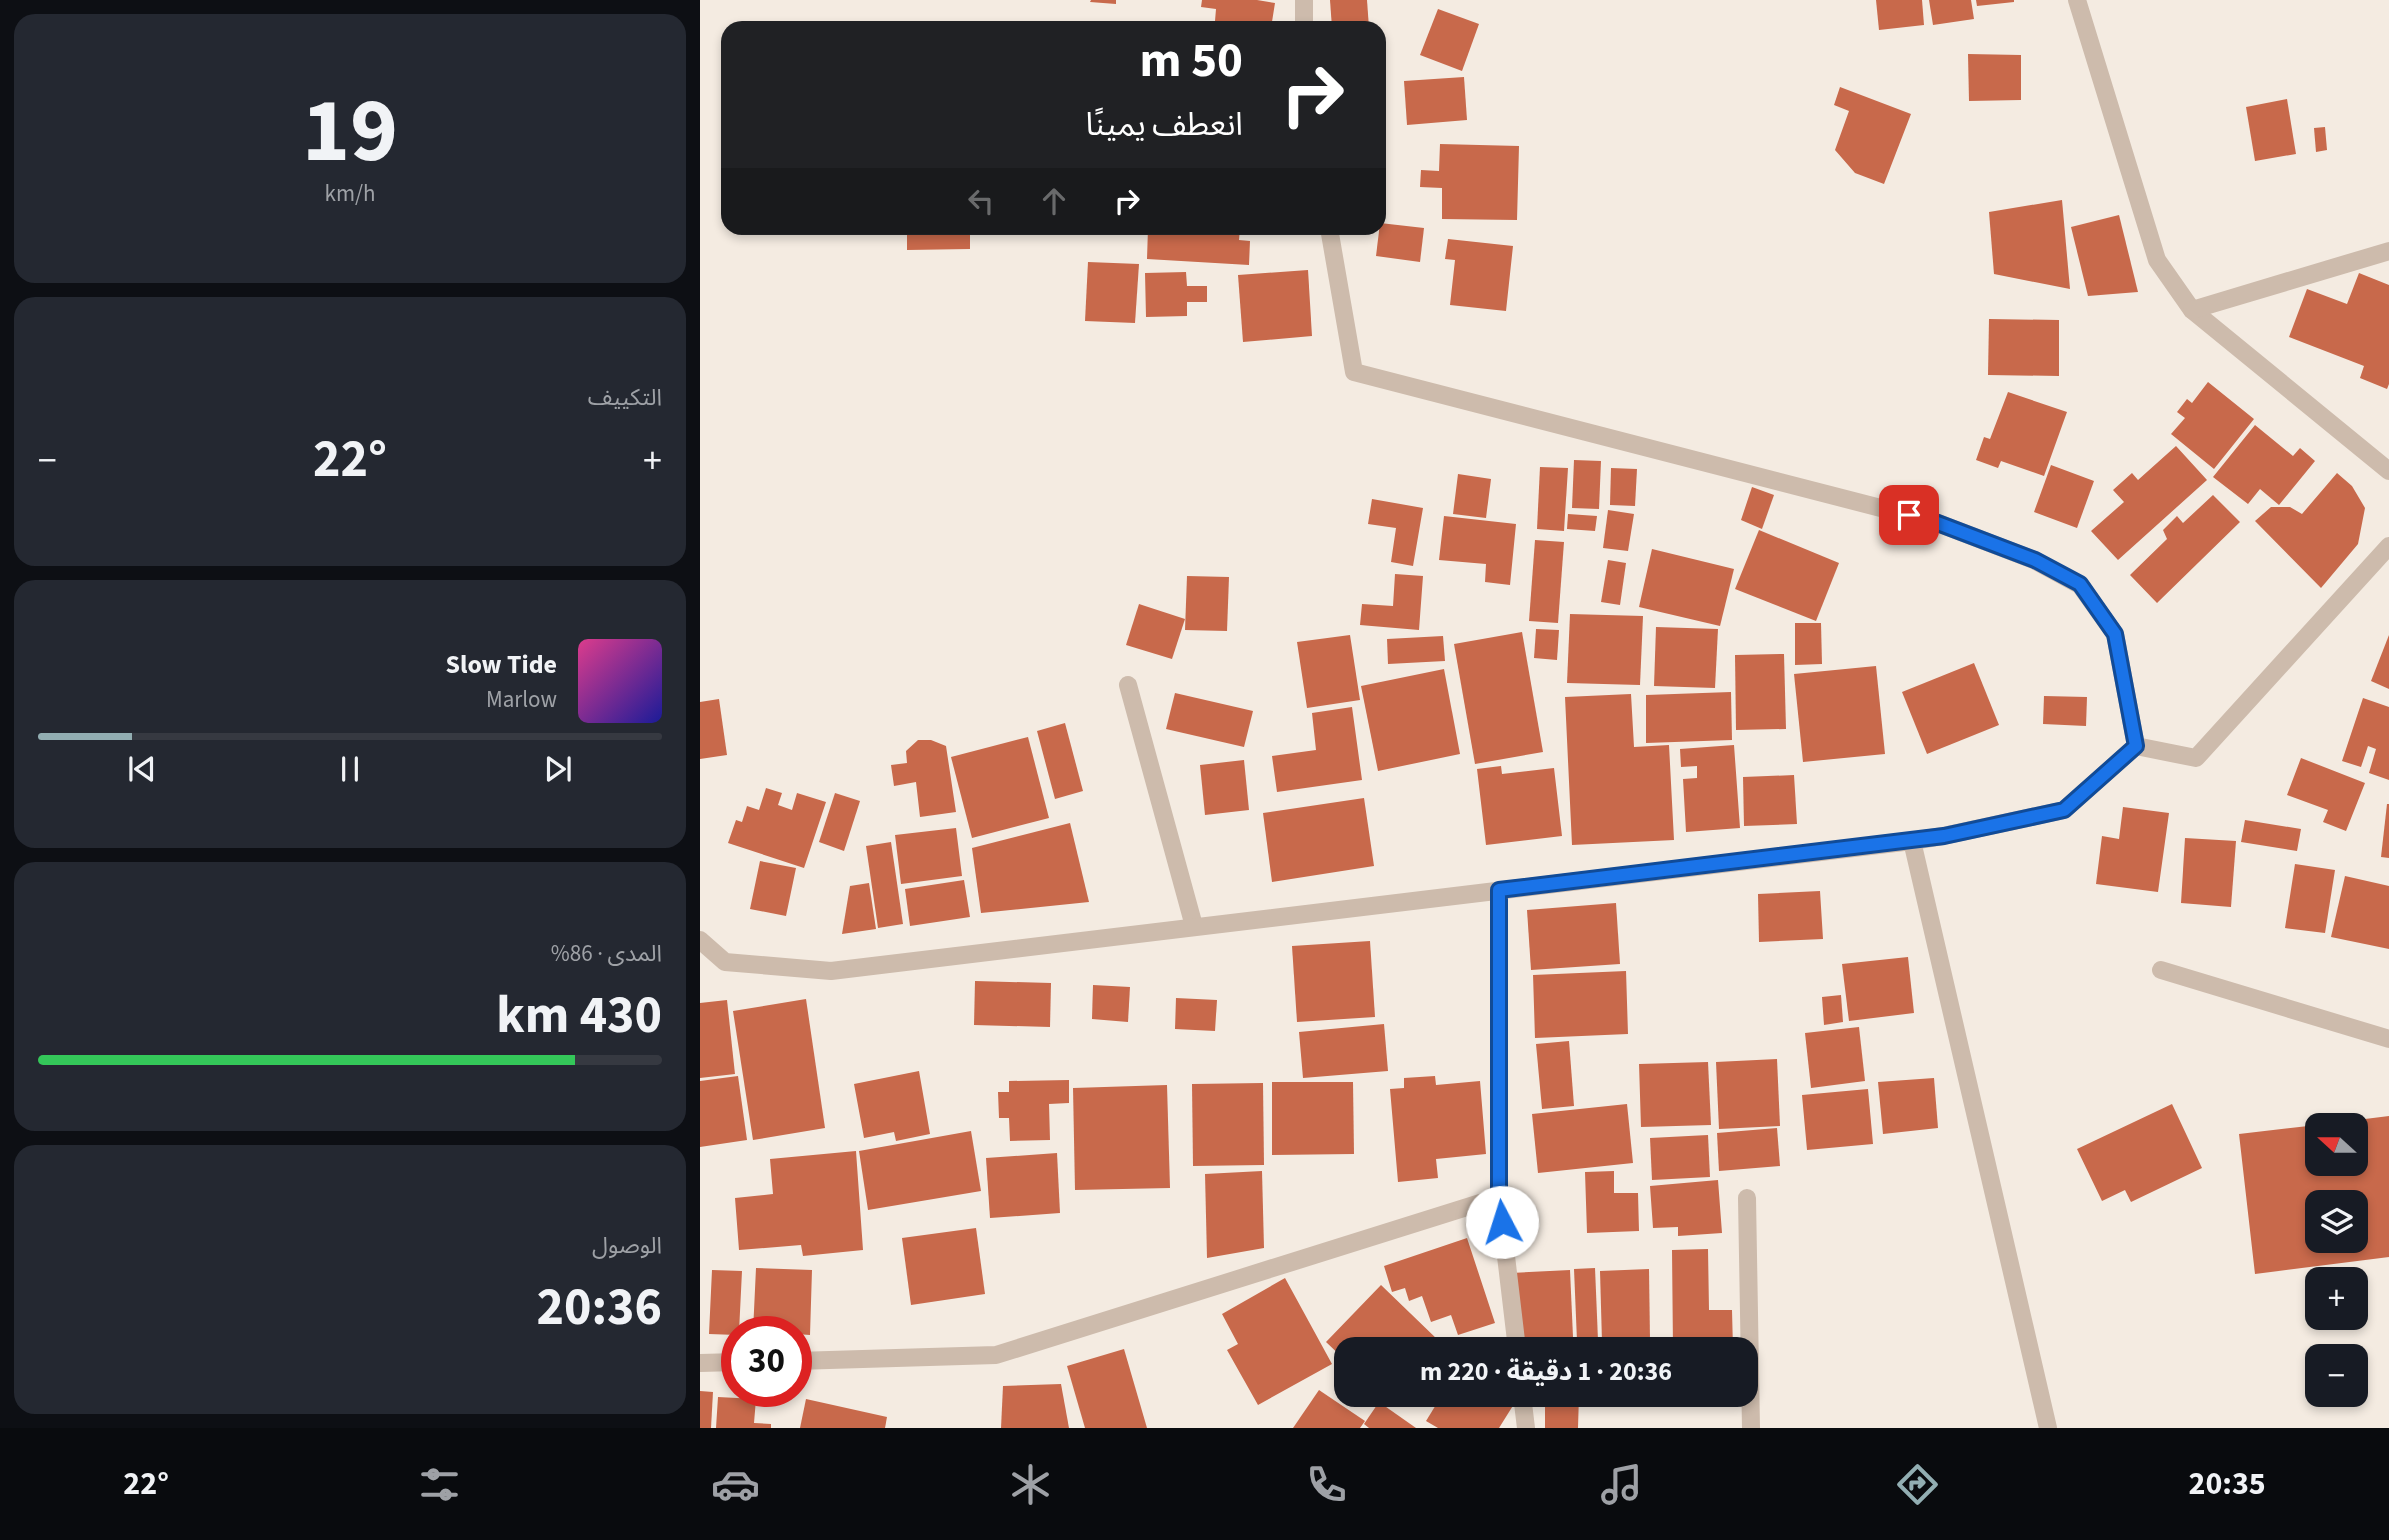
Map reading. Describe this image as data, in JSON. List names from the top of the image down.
{
  "north": "left",
  "page": {
    "tile": [
      ["19", "km/h"],
      "التكييف",
      ["المدى · 86%", "430 km"],
      ["الوصول", "20:36"]
    ],
    "turn": ["50 m", "انعطف يمينًا"],
    "heat": ["−", "22°", "+"],
    "song": ["Slow Tide", "Marlow"],
    "map_buttons": ["+", "−"],
    "limit": "30",
    "trip": "20:36 · 1 دقيقة · 220 m",
    "tabs": ["20:35", "22°"]
  }
}
